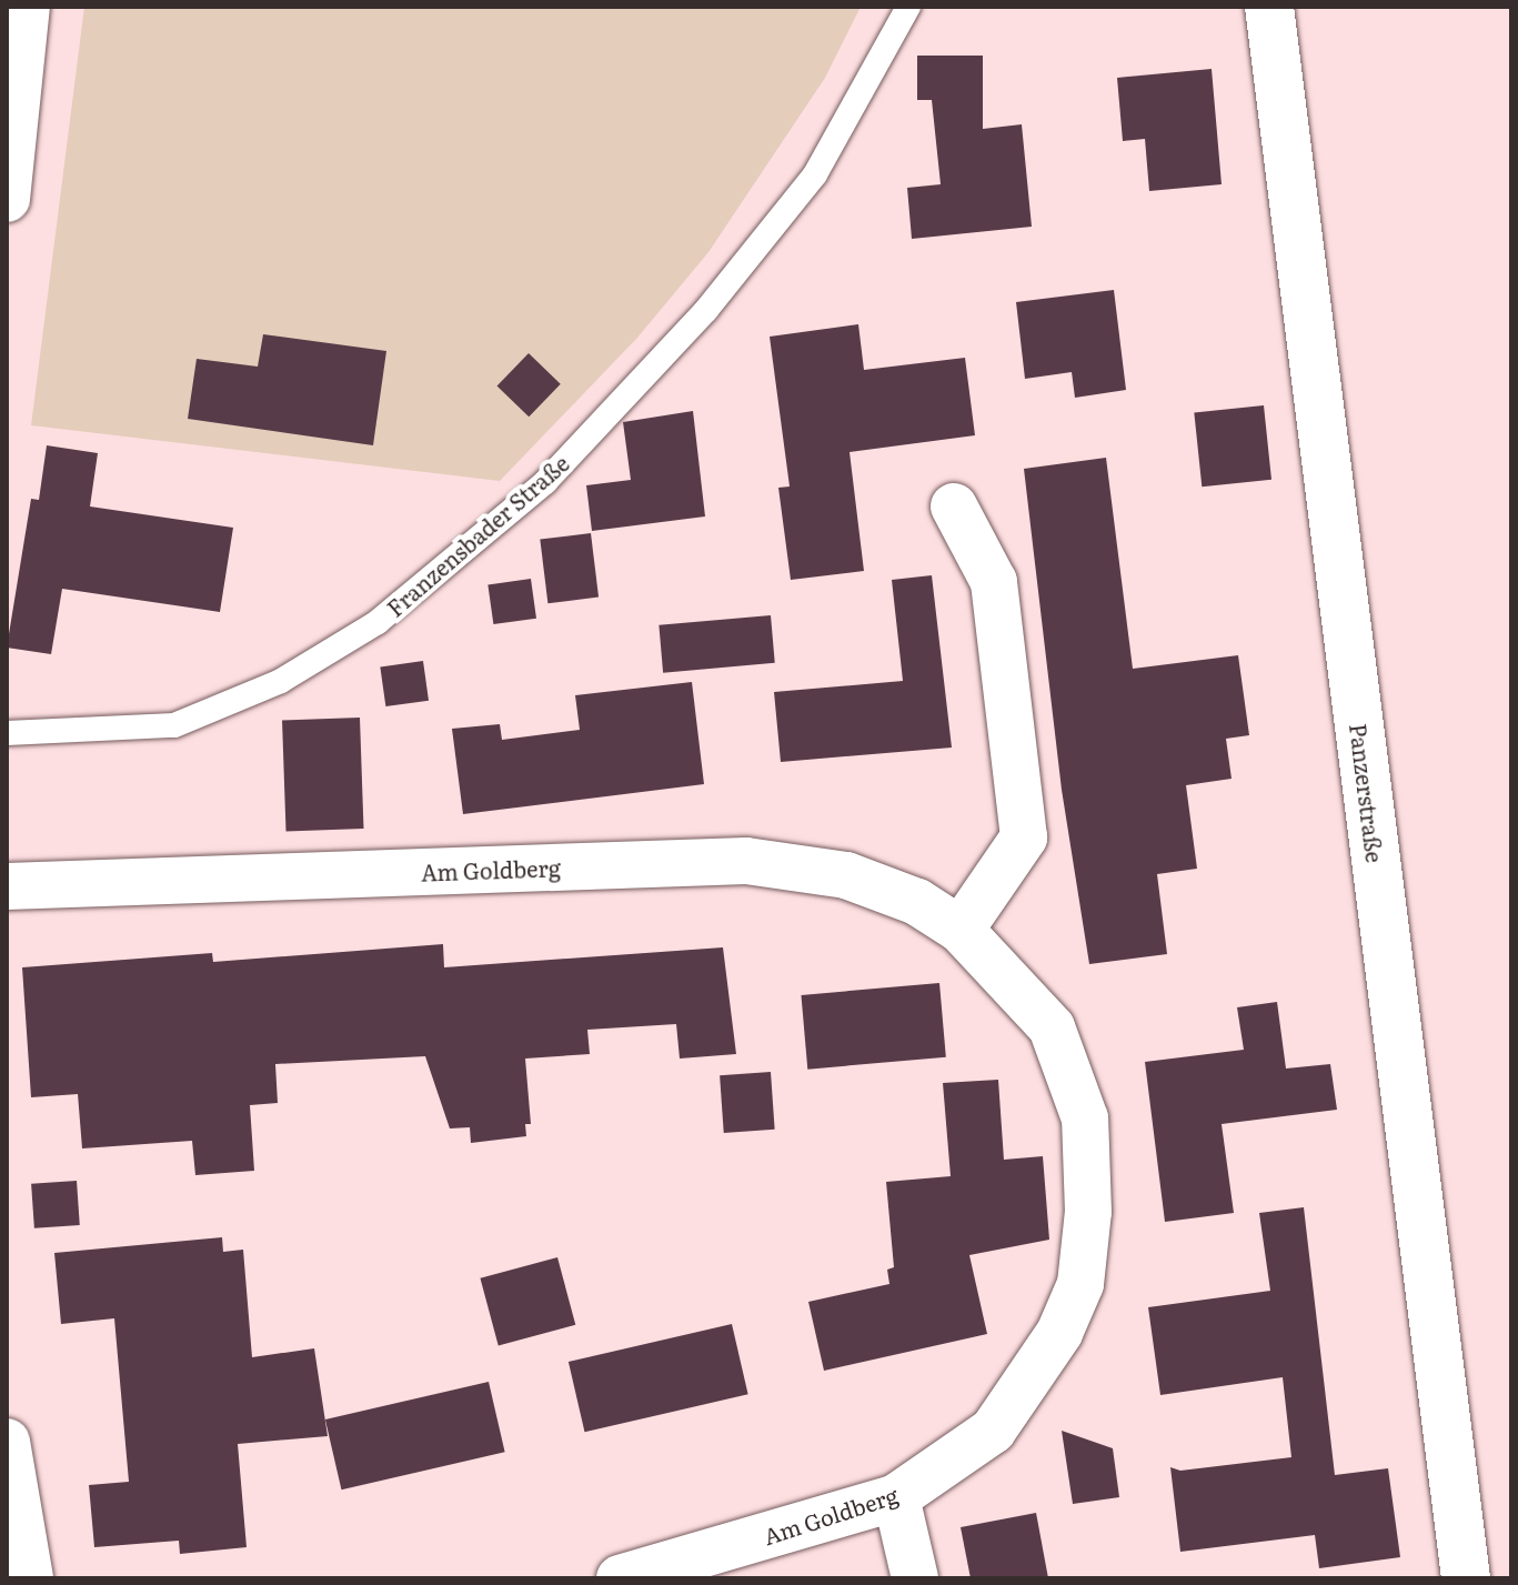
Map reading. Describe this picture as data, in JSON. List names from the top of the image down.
{
  "streets": {
    "main road": ["Panzerstraße"],
    "street": ["Am Goldberg"],
    "lane": ["Franzensbader Straße"]
  }
}
